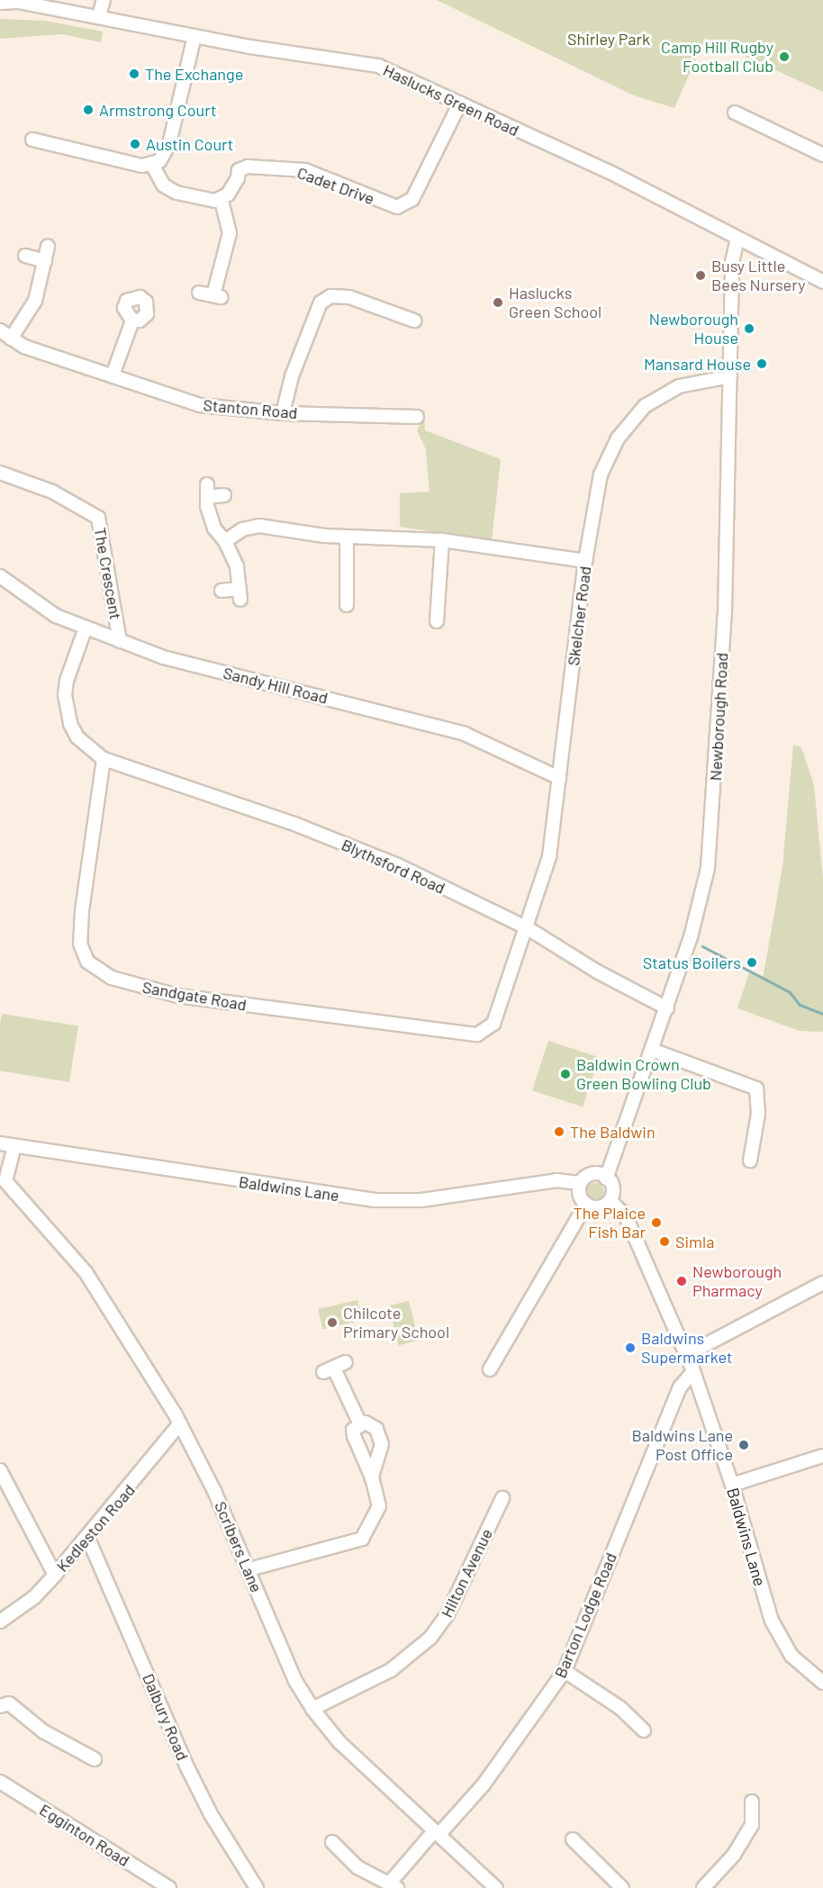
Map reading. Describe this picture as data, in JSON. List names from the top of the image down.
{
  "streets": {
    "street": [
      "Haslucks Green Road",
      "Cadet Drive",
      "Stanton Road",
      "The Crescent",
      "Skelcher Road",
      "Sandy Hill Road",
      "Newborough Road",
      "Blythsford Road",
      "Sandgate Road",
      "Baldwins Lane",
      "Kedleston Road",
      "Scribers Lane",
      "Hilton Avenue",
      "Barton Lodge Road",
      "Dalbury Road",
      "Egginton Road"
    ]
  },
  "crossings": [
    ["Haslucks Green Road", "Cadet Drive"],
    ["Haslucks Green Road", "Newborough Road"],
    ["The Crescent", "Sandy Hill Road"],
    ["Skelcher Road", "Sandy Hill Road"],
    ["Skelcher Road", "Newborough Road"],
    ["Skelcher Road", "Blythsford Road"],
    ["Skelcher Road", "Sandgate Road"],
    ["Newborough Road", "Blythsford Road"],
    ["Newborough Road", "Baldwins Lane"],
    ["Blythsford Road", "Sandgate Road"],
    ["Baldwins Lane", "Scribers Lane"],
    ["Baldwins Lane", "Barton Lodge Road"],
    ["Kedleston Road", "Scribers Lane"],
    ["Kedleston Road", "Dalbury Road"],
    ["Scribers Lane", "Hilton Avenue"],
    ["Scribers Lane", "Barton Lodge Road"]
  ],
  "parks": ["Shirley Park"],
  "places": [
    "Camp Hill Rugby Football Club",
    "The Exchange",
    "Armstrong Court",
    "Austin Court",
    "Busy Little Bees Nursery",
    "Haslucks Green School",
    "Newborough House",
    "Mansard House",
    "Status Boilers",
    "Baldwin Crown Green Bowling Club",
    "The Baldwin",
    "The Plaice Fish Bar",
    "Simla",
    "Newborough Pharmacy",
    "Chilcote Primary School",
    "Baldwins Supermarket",
    "Baldwins Lane Post Office"
  ]
}
